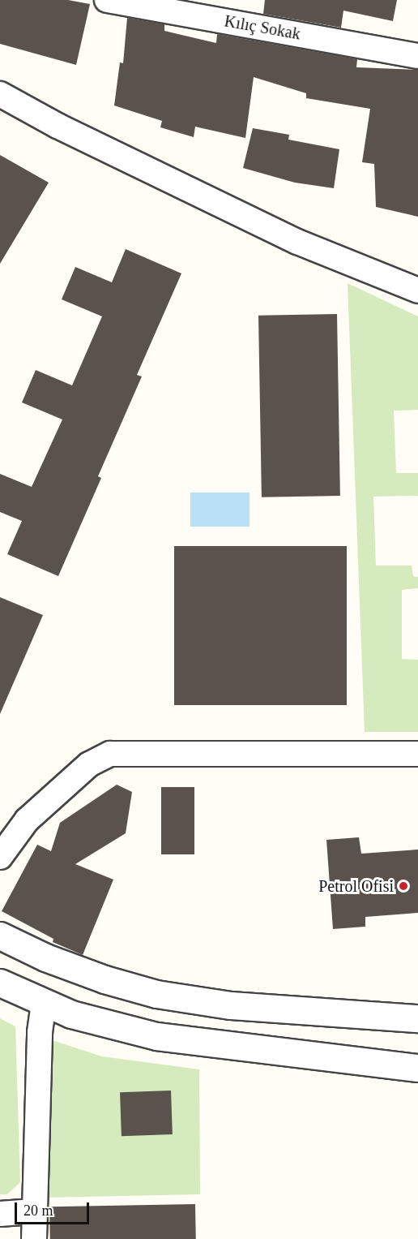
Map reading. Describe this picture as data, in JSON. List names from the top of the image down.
{
  "streets": {
    "street": ["Kılıç Sokak"]
  },
  "places": ["Petrol Ofisi"],
  "scale_bar": "20 m"
}
